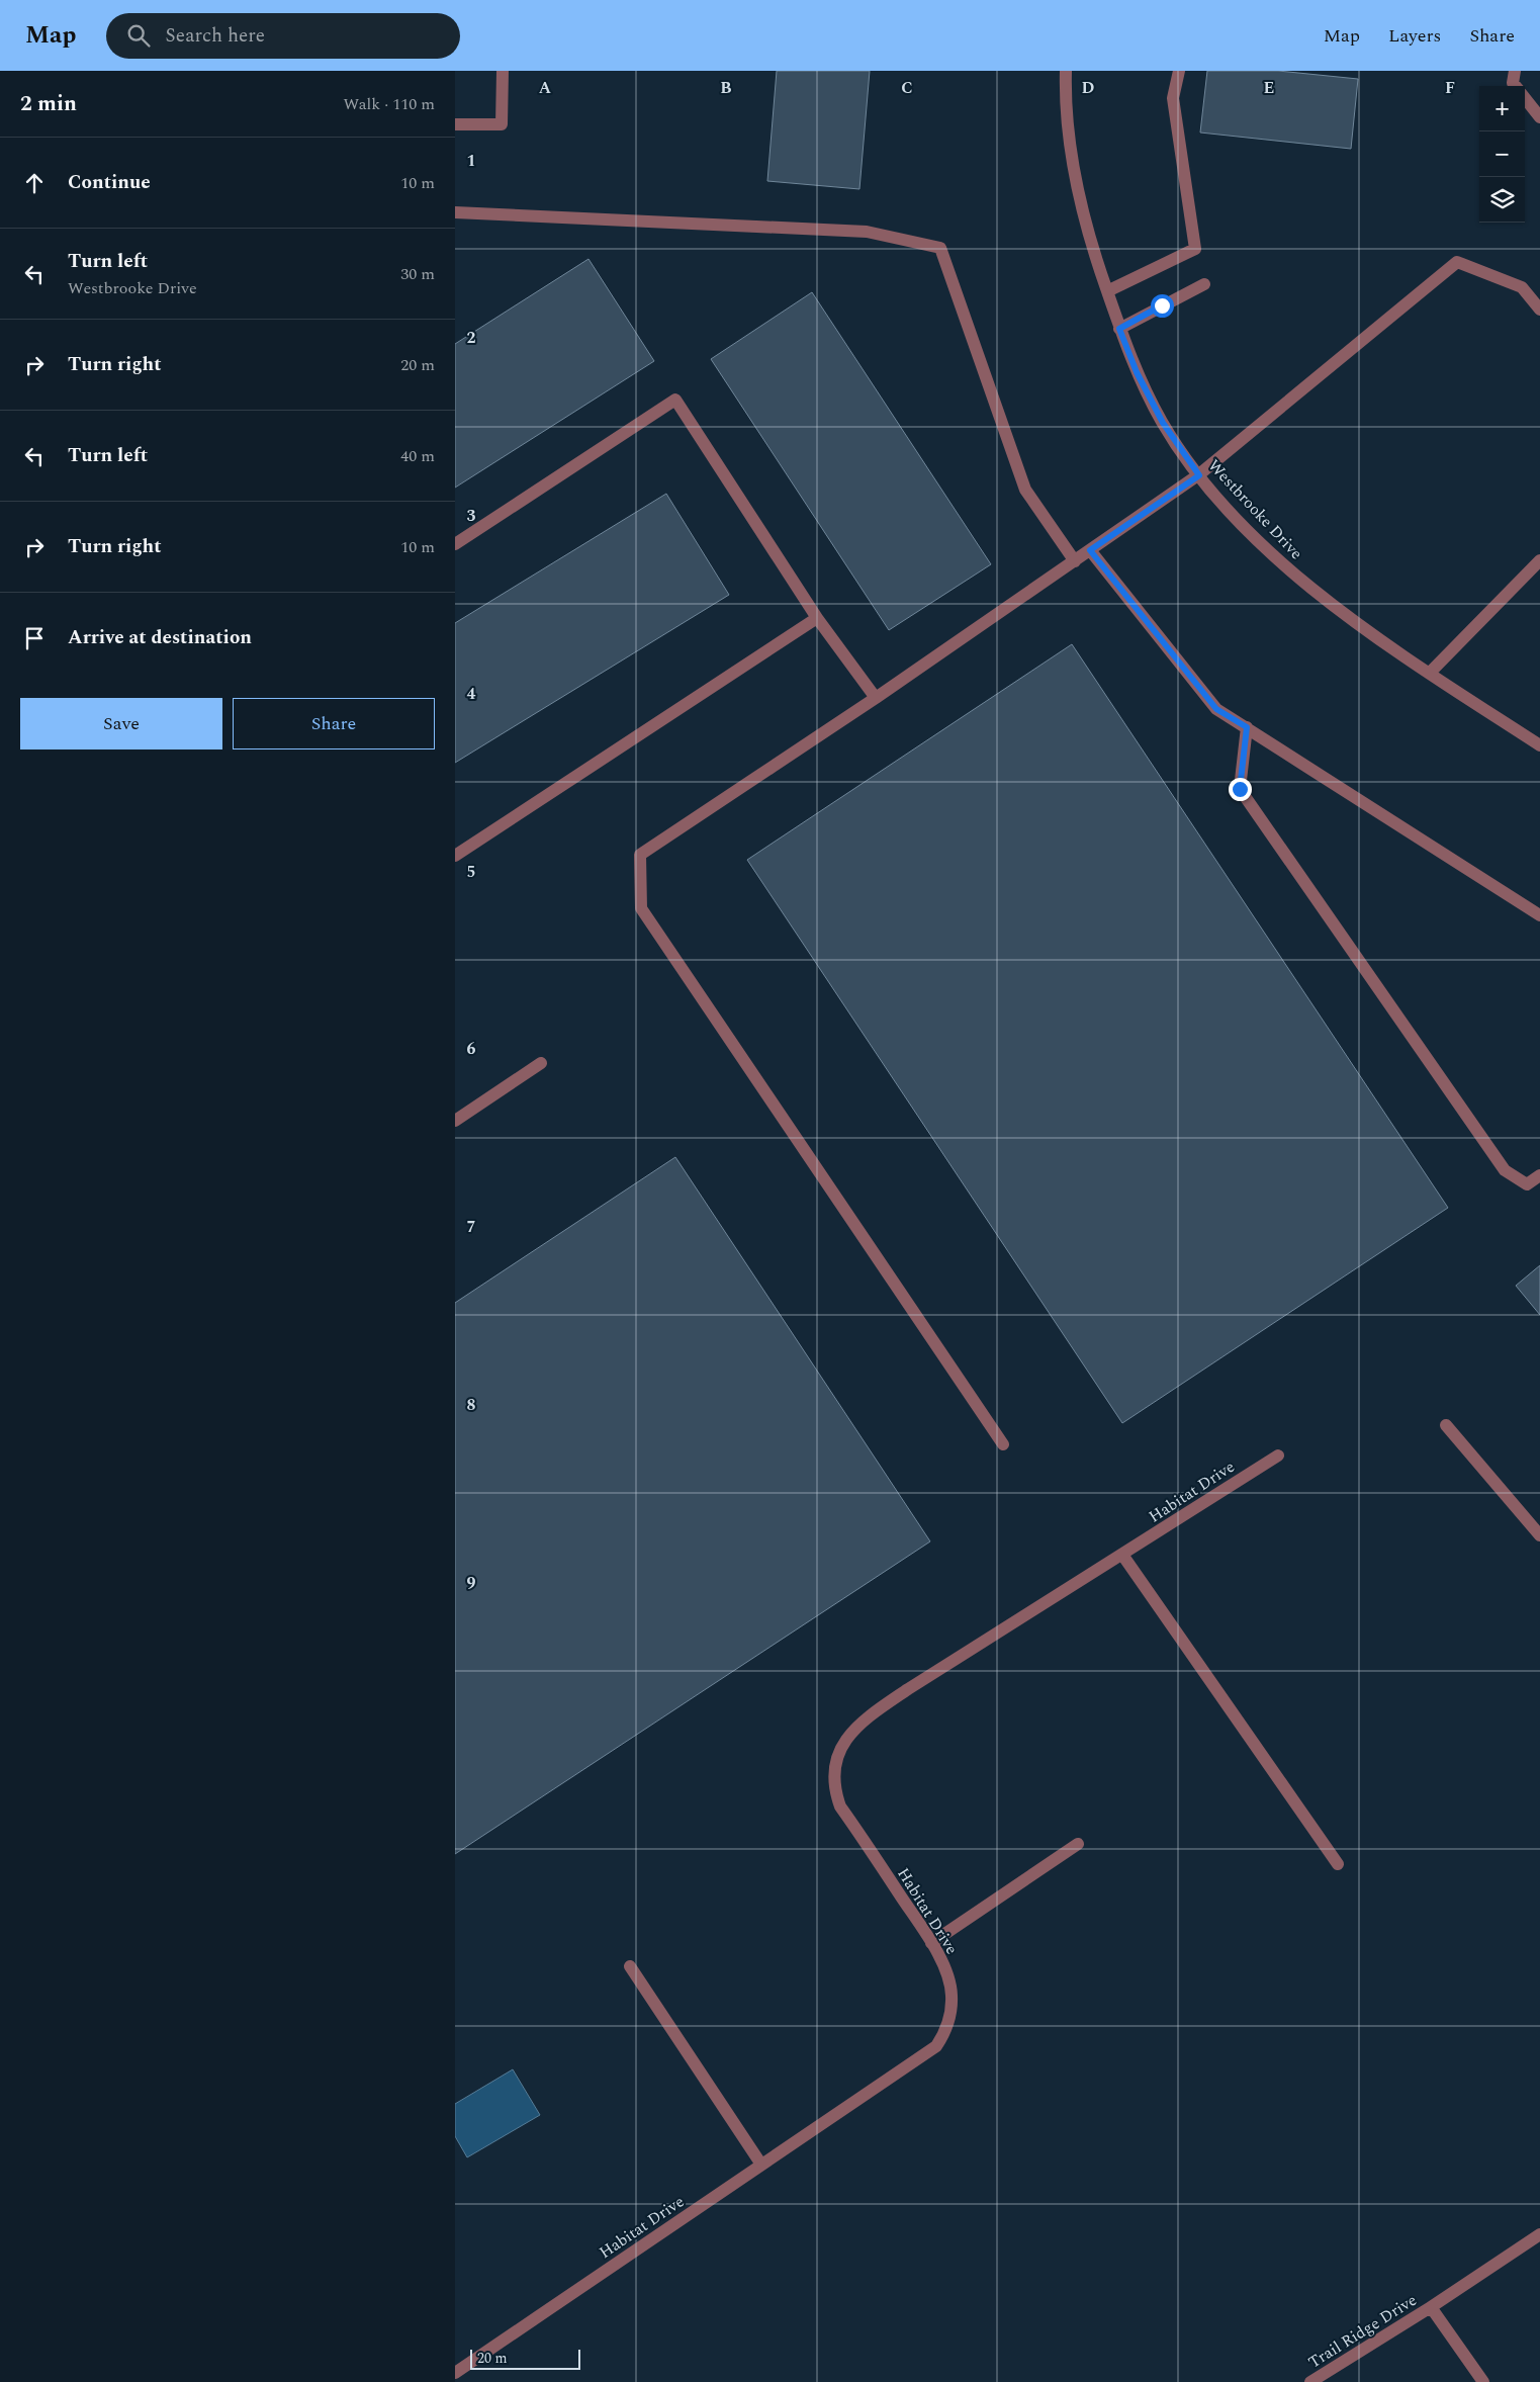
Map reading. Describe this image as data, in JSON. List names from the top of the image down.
{
  "streets": {
    "street": ["Westbrooke Drive", "Habitat Drive", "Trail Ridge Drive"]
  },
  "scale_bar": "20 m",
  "page": {
    "header": "Map",
    "search": "Search here",
    "nav": ["Map", "Layers", "Share"],
    "heading": ["2 min", "Walk · 110 m"],
    "map_buttons": ["+", "−"],
    "list": [
      ["Continue", "10 m"],
      ["Turn left", "Westbrooke Drive", "30 m"],
      ["Turn right", "20 m"],
      ["Turn left", "40 m"],
      ["Turn right", "10 m"],
      "Arrive at destination"
    ],
    "buttons": ["Save", "Share"],
    "scale": "20 m"
  },
  "grid": {
    "columns": [
      "A",
      "B",
      "C",
      "D",
      "E",
      "F"
    ],
    "rows": [
      "1",
      "2",
      "3",
      "4",
      "5",
      "6",
      "7",
      "8",
      "9"
    ]
  }
}
